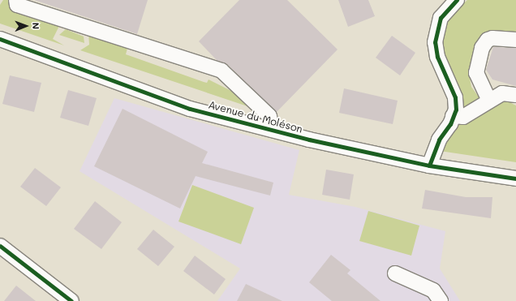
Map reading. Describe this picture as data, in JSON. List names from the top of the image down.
{
  "streets": {
    "street": ["Avenue du Moléson"]
  },
  "north": "right"
}
